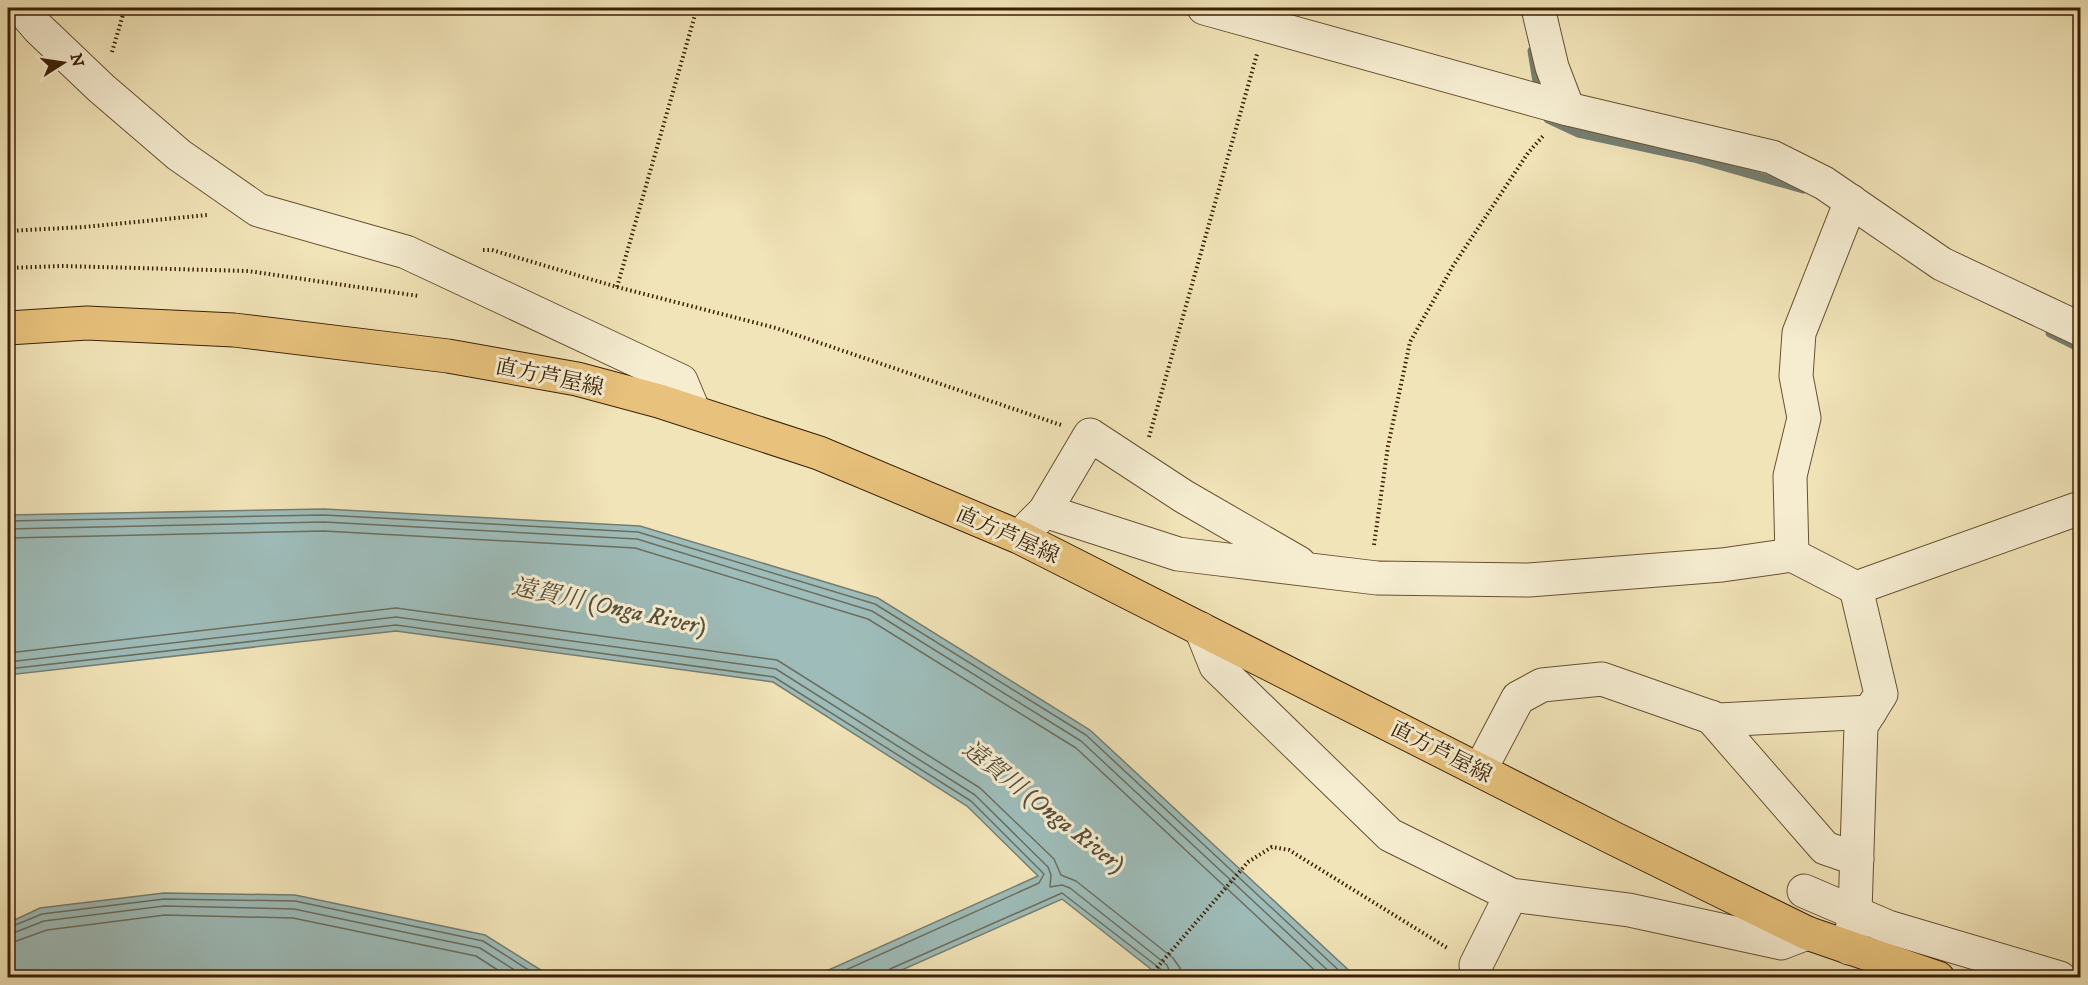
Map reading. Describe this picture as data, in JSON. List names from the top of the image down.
{
  "streets": {
    "main road": ["直方芦屋線"]
  },
  "water": ["遠賀川 (Onga River)"],
  "north": "right"
}
